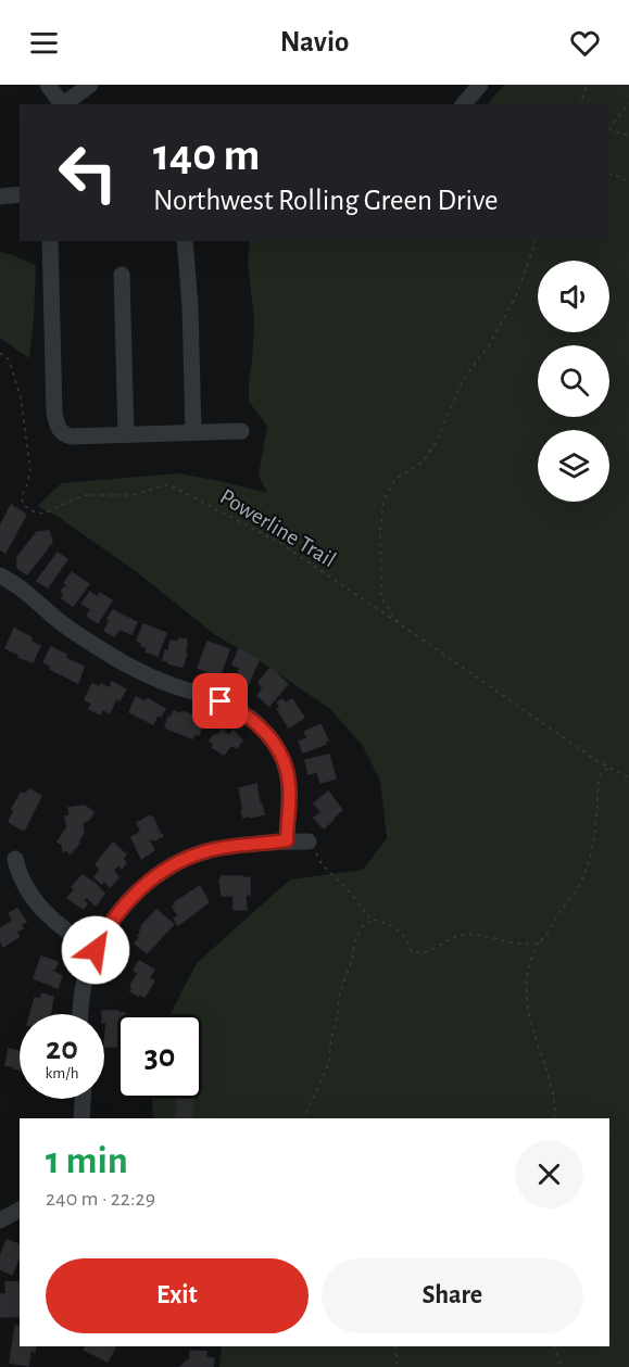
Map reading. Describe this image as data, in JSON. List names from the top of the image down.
{
  "streets": {
    "path": ["Powerline Trail"]
  },
  "page": {
    "header": "Navio",
    "turn": ["140 m", "Northwest Rolling Green Drive"],
    "speed": "20 km/h",
    "limit": "30",
    "heading": ["1 min", "240 m · 22:29"],
    "buttons": ["Exit", "Share"]
  }
}
